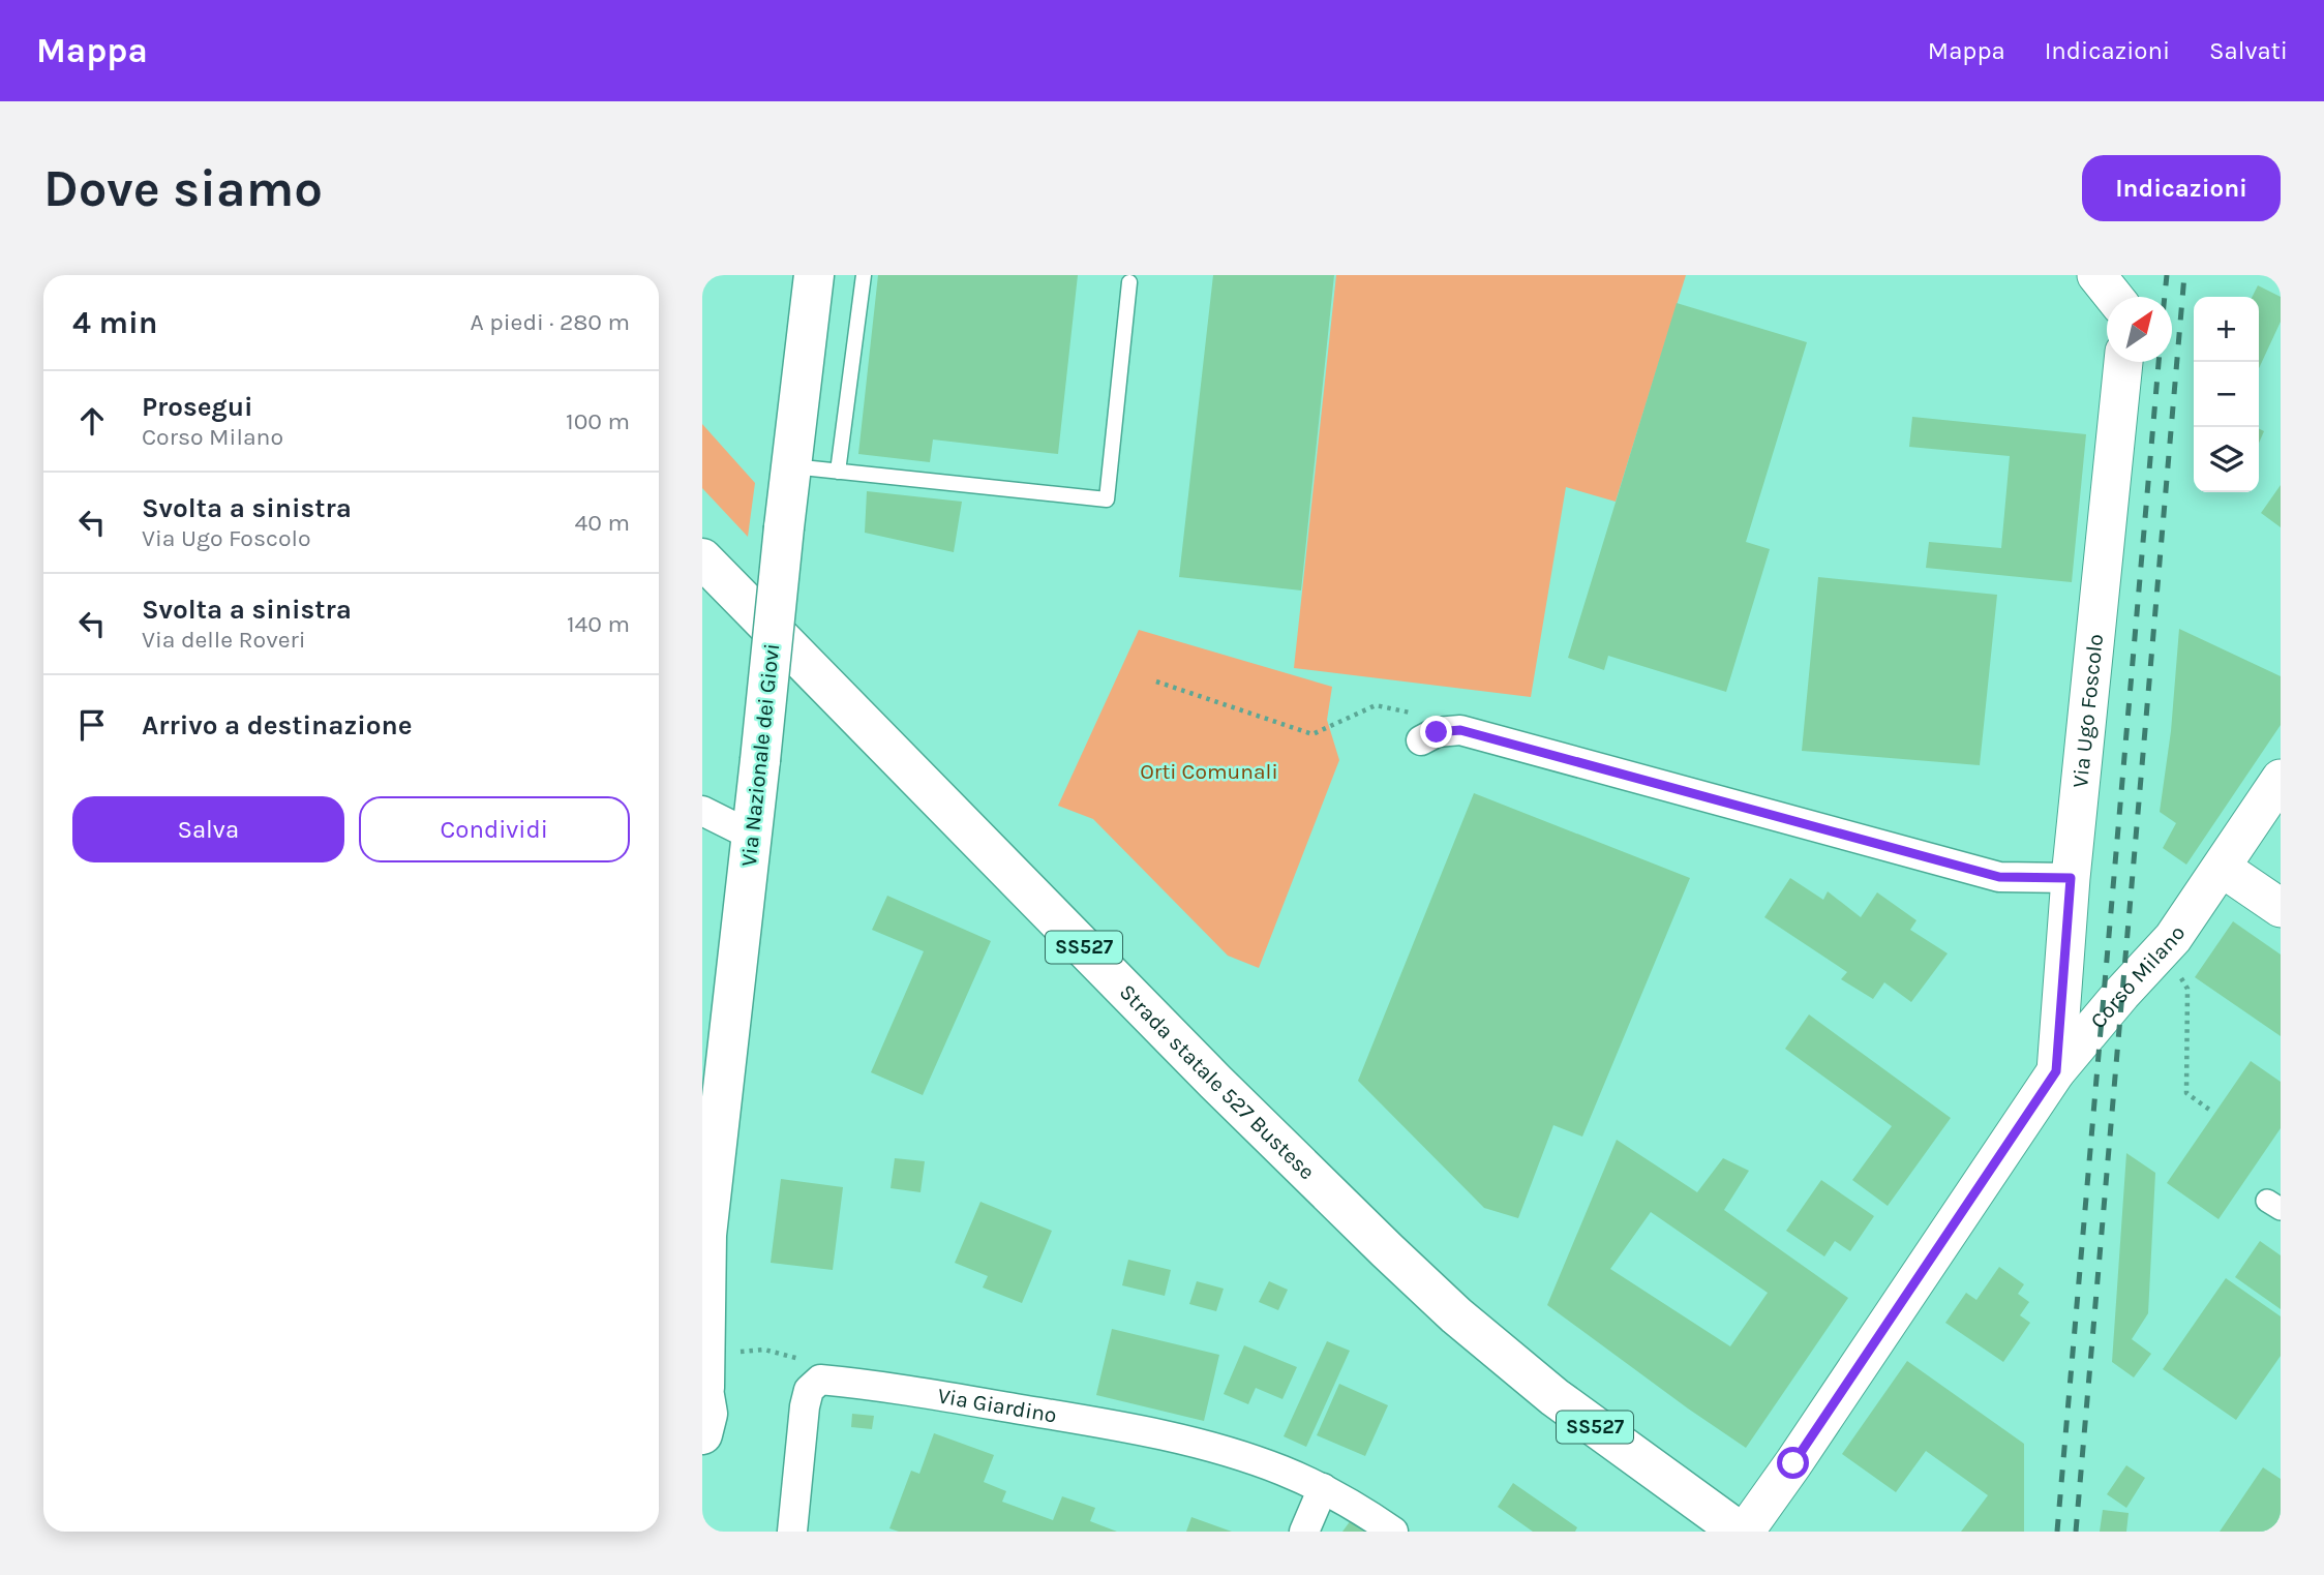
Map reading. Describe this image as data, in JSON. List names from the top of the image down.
{
  "streets": {
    "main road": ["Via Nazionale dei Giovi", "SS527", "Strada statale 527 Bustese"],
    "street": ["Via Ugo Foscolo", "Corso Milano", "Via Giardino"]
  },
  "crossings": [
    ["Via Ugo Foscolo", "Corso Milano"],
    ["Corso Milano", "Strada statale 527 Bustese"]
  ],
  "parks": ["Orti Comunali"],
  "north": "top right",
  "page": {
    "header": "Mappa",
    "nav": ["Mappa", "Indicazioni", "Salvati"],
    "buttons": [
      "Indicazioni",
      ["Salva", "Condividi"]
    ],
    "title": "Dove siamo",
    "heading": ["4 min", "A piedi · 280 m"],
    "map_buttons": ["+", "−"],
    "list": [
      ["Prosegui", "Corso Milano", "100 m"],
      ["Svolta a sinistra", "Via Ugo Foscolo", "40 m"],
      ["Svolta a sinistra", "Via delle Roveri", "140 m"],
      "Arrivo a destinazione"
    ]
  }
}
